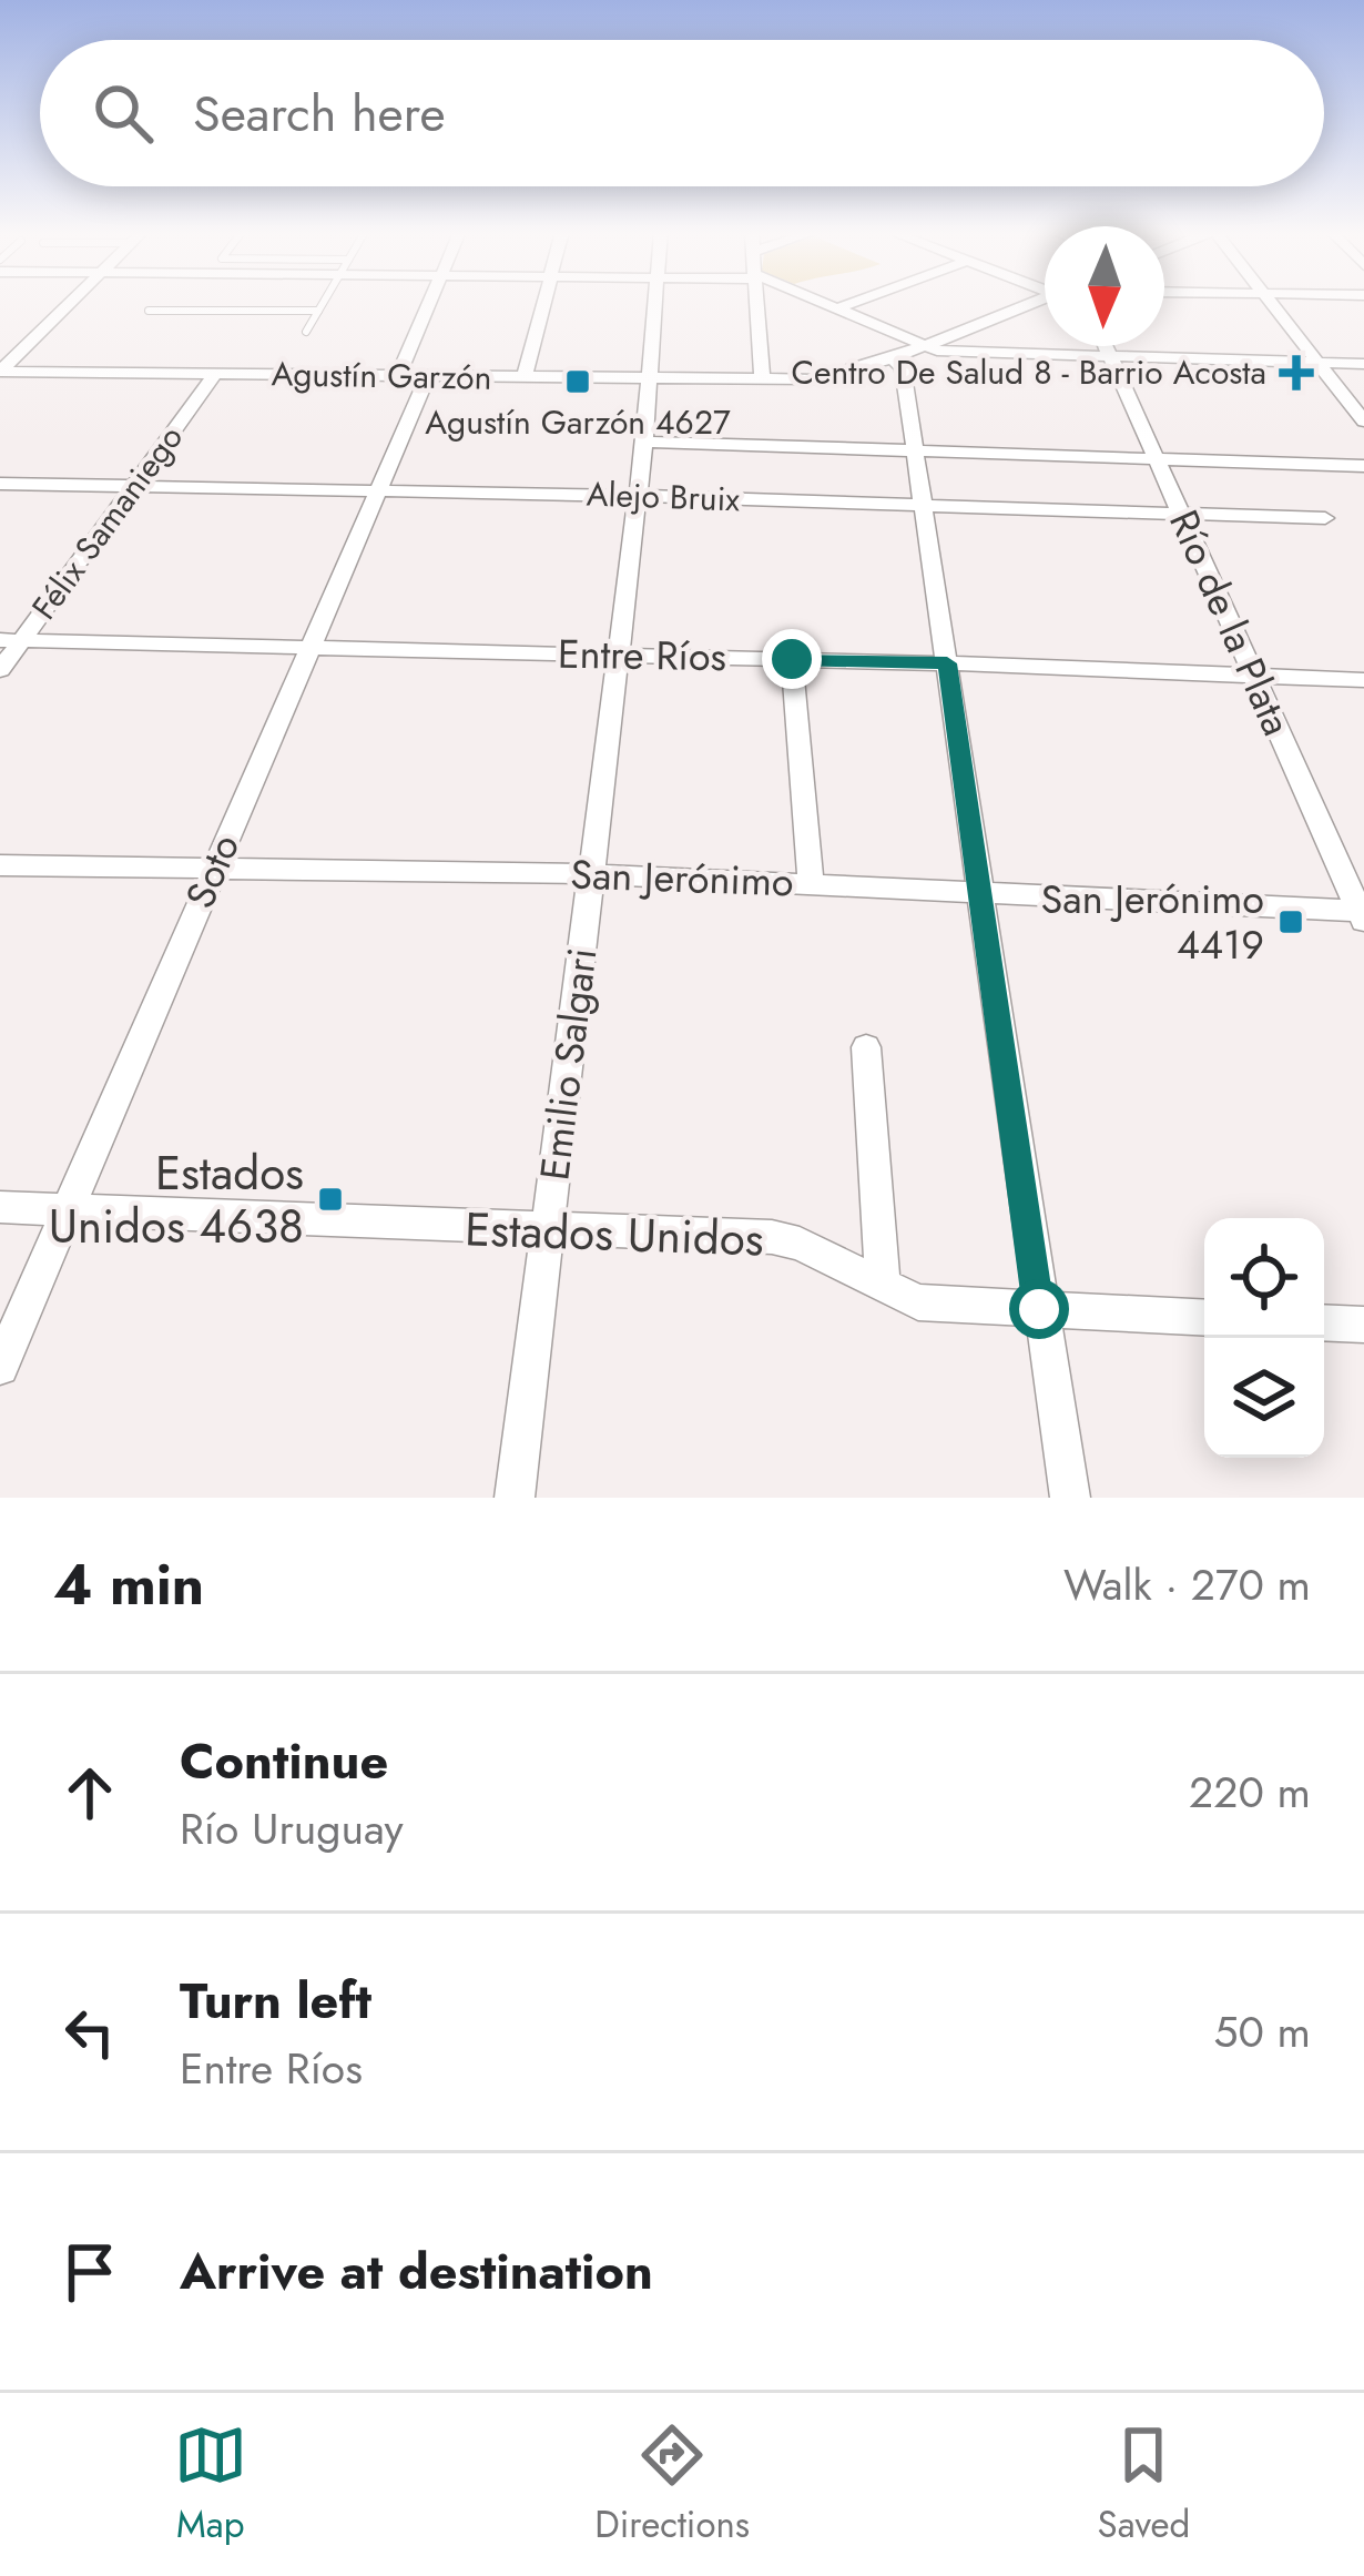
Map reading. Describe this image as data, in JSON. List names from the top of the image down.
{
  "streets": {
    "street": [
      "Agustín Garzón",
      "Alejo Bruix",
      "Félix Samaniego",
      "Río de la Plata",
      "Entre Ríos",
      "Soto",
      "San Jerónimo",
      "Emilio Salgari",
      "Estados Unidos"
    ]
  },
  "crossings": [
    ["Agustín Garzón", "Félix Samaniego"],
    ["Agustín Garzón", "Soto"],
    ["Agustín Garzón", "Emilio Salgari"],
    ["Alejo Bruix", "Félix Samaniego"],
    ["Alejo Bruix", "Río de la Plata"],
    ["Alejo Bruix", "Soto"],
    ["Alejo Bruix", "Emilio Salgari"],
    ["Félix Samaniego", "Entre Ríos"],
    ["Río de la Plata", "Entre Ríos"],
    ["Río de la Plata", "San Jerónimo"],
    ["Entre Ríos", "Soto"],
    ["Entre Ríos", "Emilio Salgari"],
    ["Soto", "San Jerónimo"],
    ["Soto", "Estados Unidos"],
    ["San Jerónimo", "Emilio Salgari"],
    ["Emilio Salgari", "Estados Unidos"]
  ],
  "places": {
    "health": ["Centro De Salud 8 - Barrio Acosta"],
    "transit": ["Agustín Garzón 4627", "San Jerónimo 4419", "Estados Unidos 4638"]
  },
  "north": "bottom",
  "page": {
    "search": "Search here",
    "heading": ["4 min", "Walk · 270 m"],
    "list": [
      ["Continue", "Río Uruguay", "220 m"],
      ["Turn left", "Entre Ríos", "50 m"],
      "Arrive at destination"
    ],
    "nav": ["Map", "Directions", "Saved"]
  }
}
